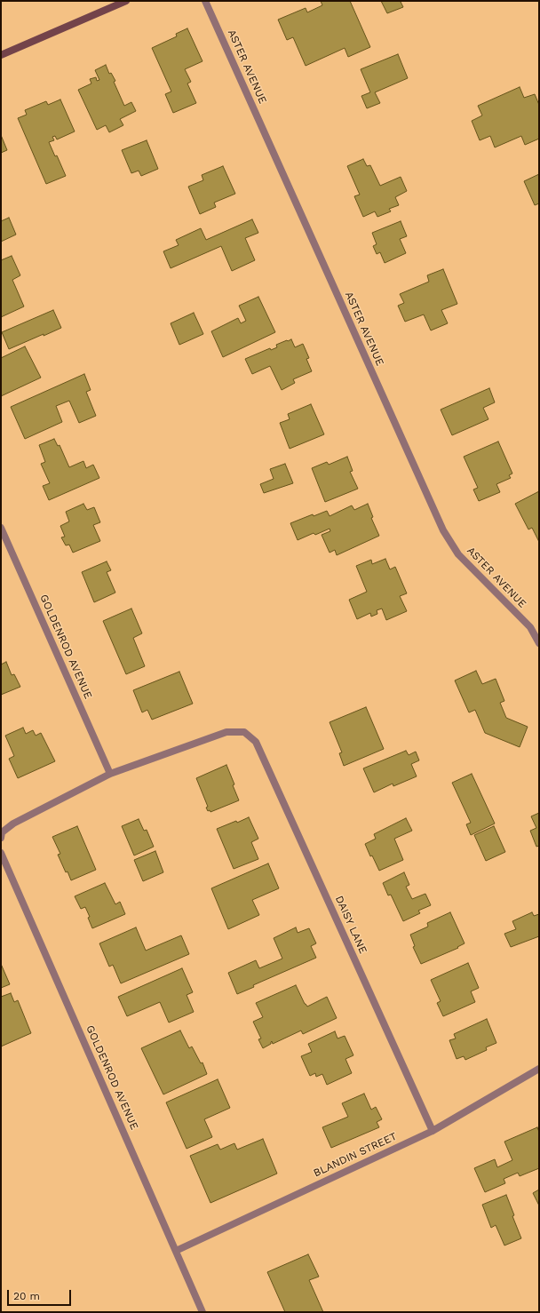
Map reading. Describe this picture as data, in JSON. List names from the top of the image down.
{
  "streets": {
    "street": [
      "ASTER AVENUE",
      "GOLDENROD AVENUE",
      "DAISY LANE",
      "BLANDIN STREET"
    ]
  },
  "crossings": [
    ["GOLDENROD AVENUE", "DAISY LANE"],
    ["GOLDENROD AVENUE", "BLANDIN STREET"],
    ["DAISY LANE", "BLANDIN STREET"]
  ],
  "scale_bar": "20 m"
}
